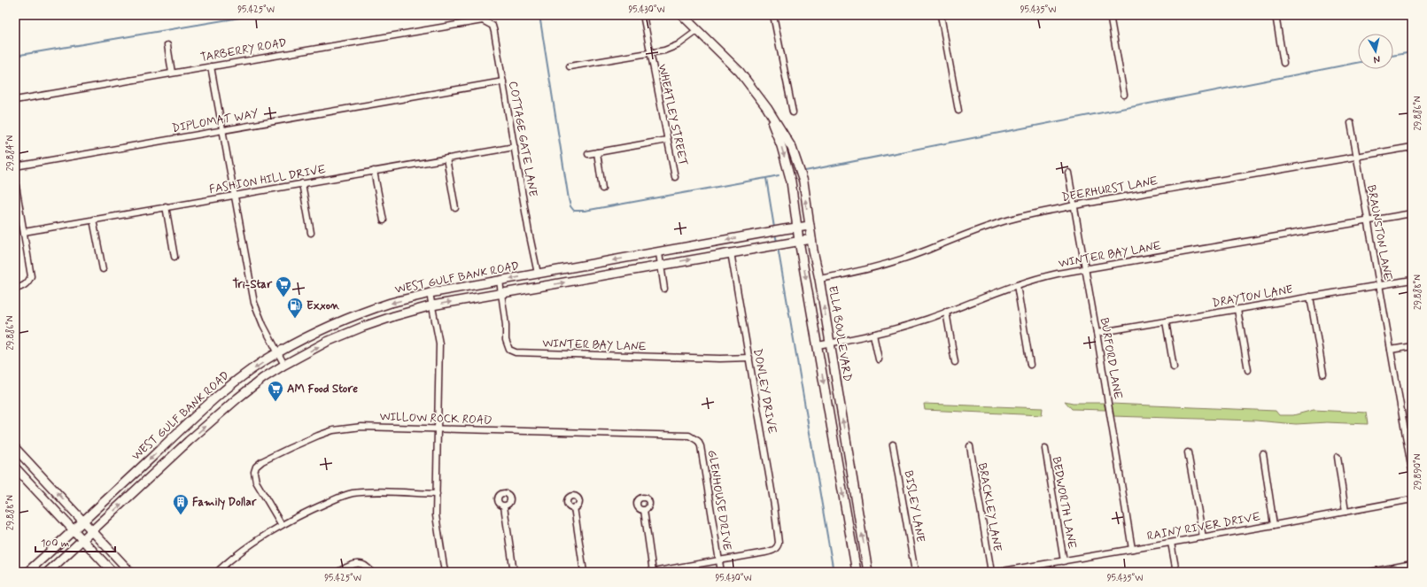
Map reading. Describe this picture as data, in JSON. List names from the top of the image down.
{
  "streets": {
    "main road": ["WEST GULF BANK ROAD", "ELLA BOULEVARD"],
    "street": [
      "TARBERRY ROAD",
      "WHEATLEY STREET",
      "DIPLOMAT WAY",
      "COTTAGE GATE LANE",
      "FASHION HILL DRIVE",
      "DEERHURST LANE",
      "BRAUNSTON LANE",
      "WINTER BAY LANE",
      "DRAYTON LANE",
      "BURFORD LANE",
      "DONLEY DRIVE",
      "WILLOW ROCK ROAD",
      "GLENHOUSE DRIVE",
      "BEDWORTH LANE",
      "BISLEY LANE",
      "BRACKLEY LANE",
      "RAINY RIVER DRIVE"
    ]
  },
  "crossings": [
    ["TARBERRY ROAD", "COTTAGE GATE LANE"],
    ["DIPLOMAT WAY", "COTTAGE GATE LANE"],
    ["COTTAGE GATE LANE", "FASHION HILL DRIVE"],
    ["COTTAGE GATE LANE", "WEST GULF BANK ROAD"],
    ["DEERHURST LANE", "BRAUNSTON LANE"],
    ["DEERHURST LANE", "ELLA BOULEVARD"],
    ["DEERHURST LANE", "BURFORD LANE"],
    ["BRAUNSTON LANE", "WINTER BAY LANE"],
    ["BRAUNSTON LANE", "DRAYTON LANE"],
    ["WINTER BAY LANE", "WEST GULF BANK ROAD"],
    ["WINTER BAY LANE", "ELLA BOULEVARD"],
    ["WINTER BAY LANE", "BURFORD LANE"],
    ["WINTER BAY LANE", "DONLEY DRIVE"],
    ["WEST GULF BANK ROAD", "ELLA BOULEVARD"],
    ["WEST GULF BANK ROAD", "DONLEY DRIVE"],
    ["DRAYTON LANE", "BURFORD LANE"],
    ["BURFORD LANE", "RAINY RIVER DRIVE"],
    ["DONLEY DRIVE", "GLENHOUSE DRIVE"],
    ["WILLOW ROCK ROAD", "GLENHOUSE DRIVE"],
    ["BEDWORTH LANE", "RAINY RIVER DRIVE"]
  ],
  "places": {
    "supermarket": ["Tri-Star", "AM Food Store"],
    "fuel station": ["Exxon"],
    "building": ["Family Dollar"]
  },
  "scale_bar": "100 m",
  "north": "bottom",
  "coordinates": [
    "95.425°W",
    "95.430°W",
    "95.435°W",
    "29.886°N",
    "29.884°N",
    "29.888°N",
    "29.890°N"
  ]
}
